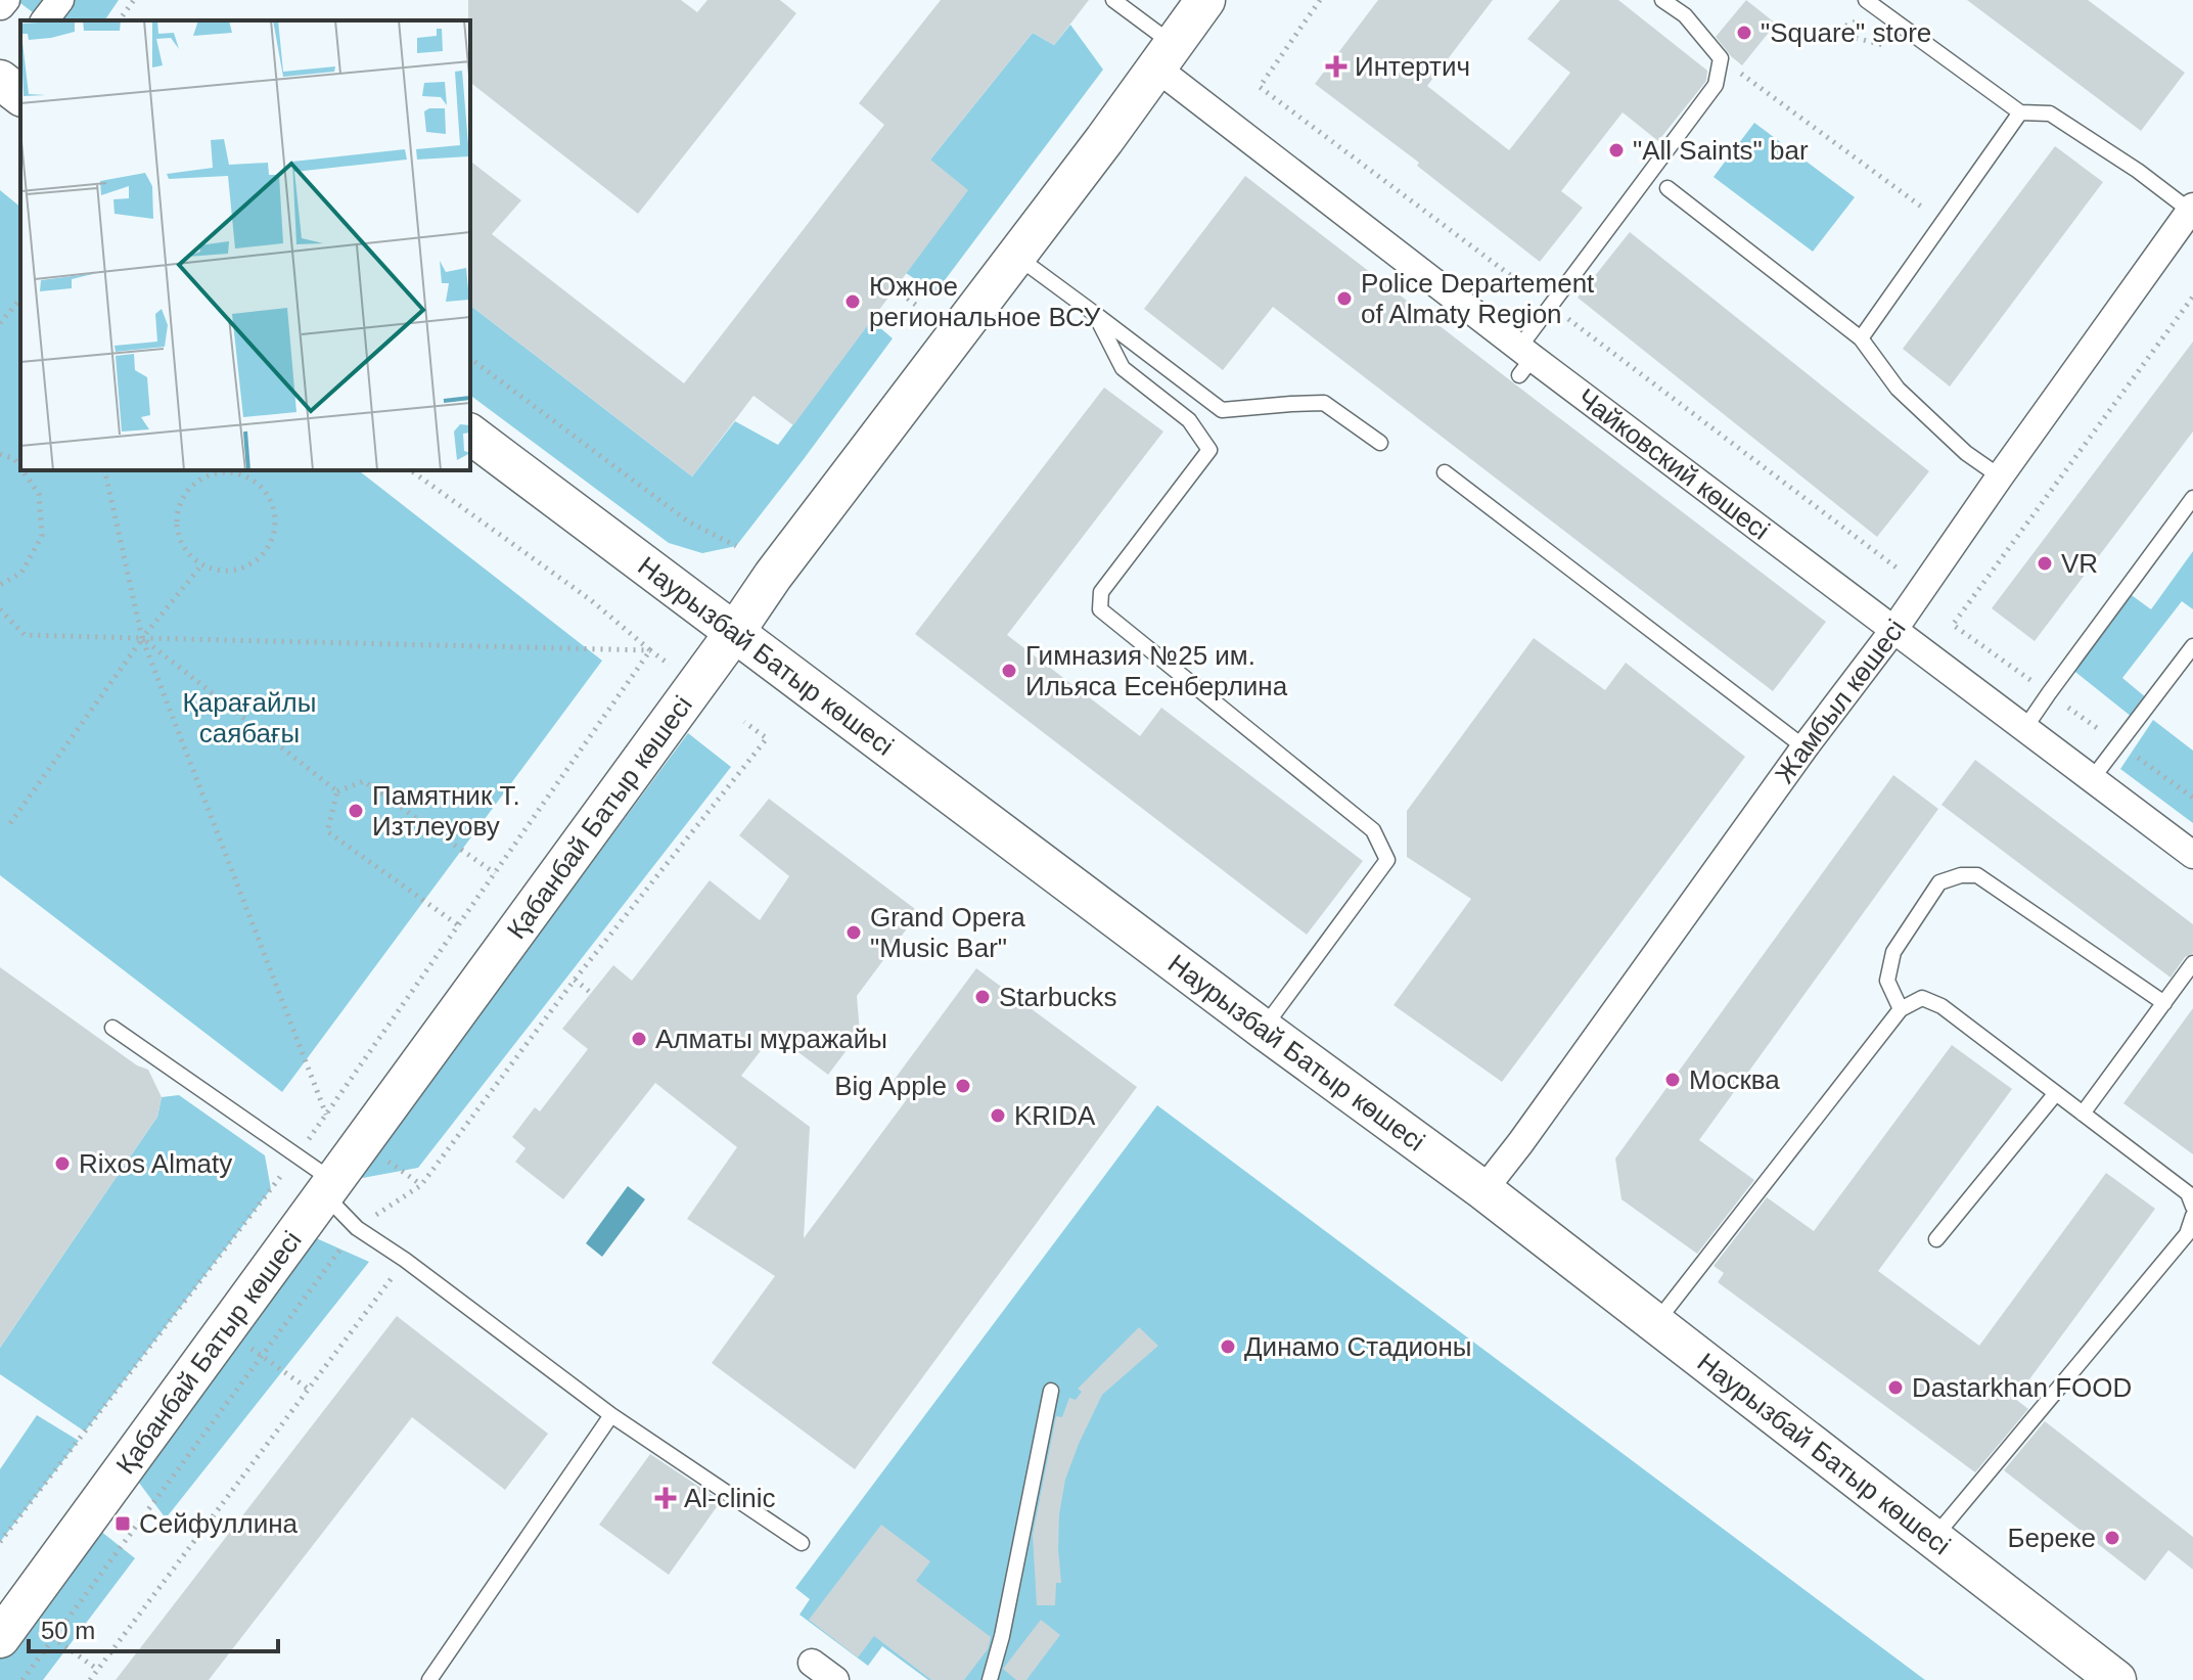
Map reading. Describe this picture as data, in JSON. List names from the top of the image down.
{
  "streets": {
    "main road": ["Наурызбай Батыр көшесі", "Қабанбай Батыр көшесі"],
    "street": ["Чайковский көшесі", "Жамбыл көшесі"]
  },
  "crossings": [
    ["Чайковский көшесі", "Жамбыл көшесі"],
    ["Чайковский көшесі", "Қабанбай Батыр көшесі"],
    ["Наурызбай Батыр көшесі", "Жамбыл көшесі"],
    ["Наурызбай Батыр көшесі", "Қабанбай Батыр көшесі"]
  ],
  "parks": ["Қарағайлы саябағы"],
  "places": {
    "other": [
      "\"Square\" store",
      "\"All Saints\" bar",
      "Police Departement of Almaty Region",
      "Южное региональное ВСУ",
      "VR",
      "Гимназия №25 им. Ильяса Есенберлина",
      "Памятник Т. Изтлеуову",
      "Grand Opera \"Music Bar\"",
      "Starbucks",
      "Алматы мұражайы",
      "Москва",
      "Big Apple",
      "KRIDA",
      "Rixos Almaty",
      "Динамо Стадионы",
      "Dastarkhan FOOD",
      "Береке"
    ],
    "health": ["Интертич", "Al-clinic"],
    "transit": ["Сейфуллина"]
  },
  "scale_bar": "50 m"
}
